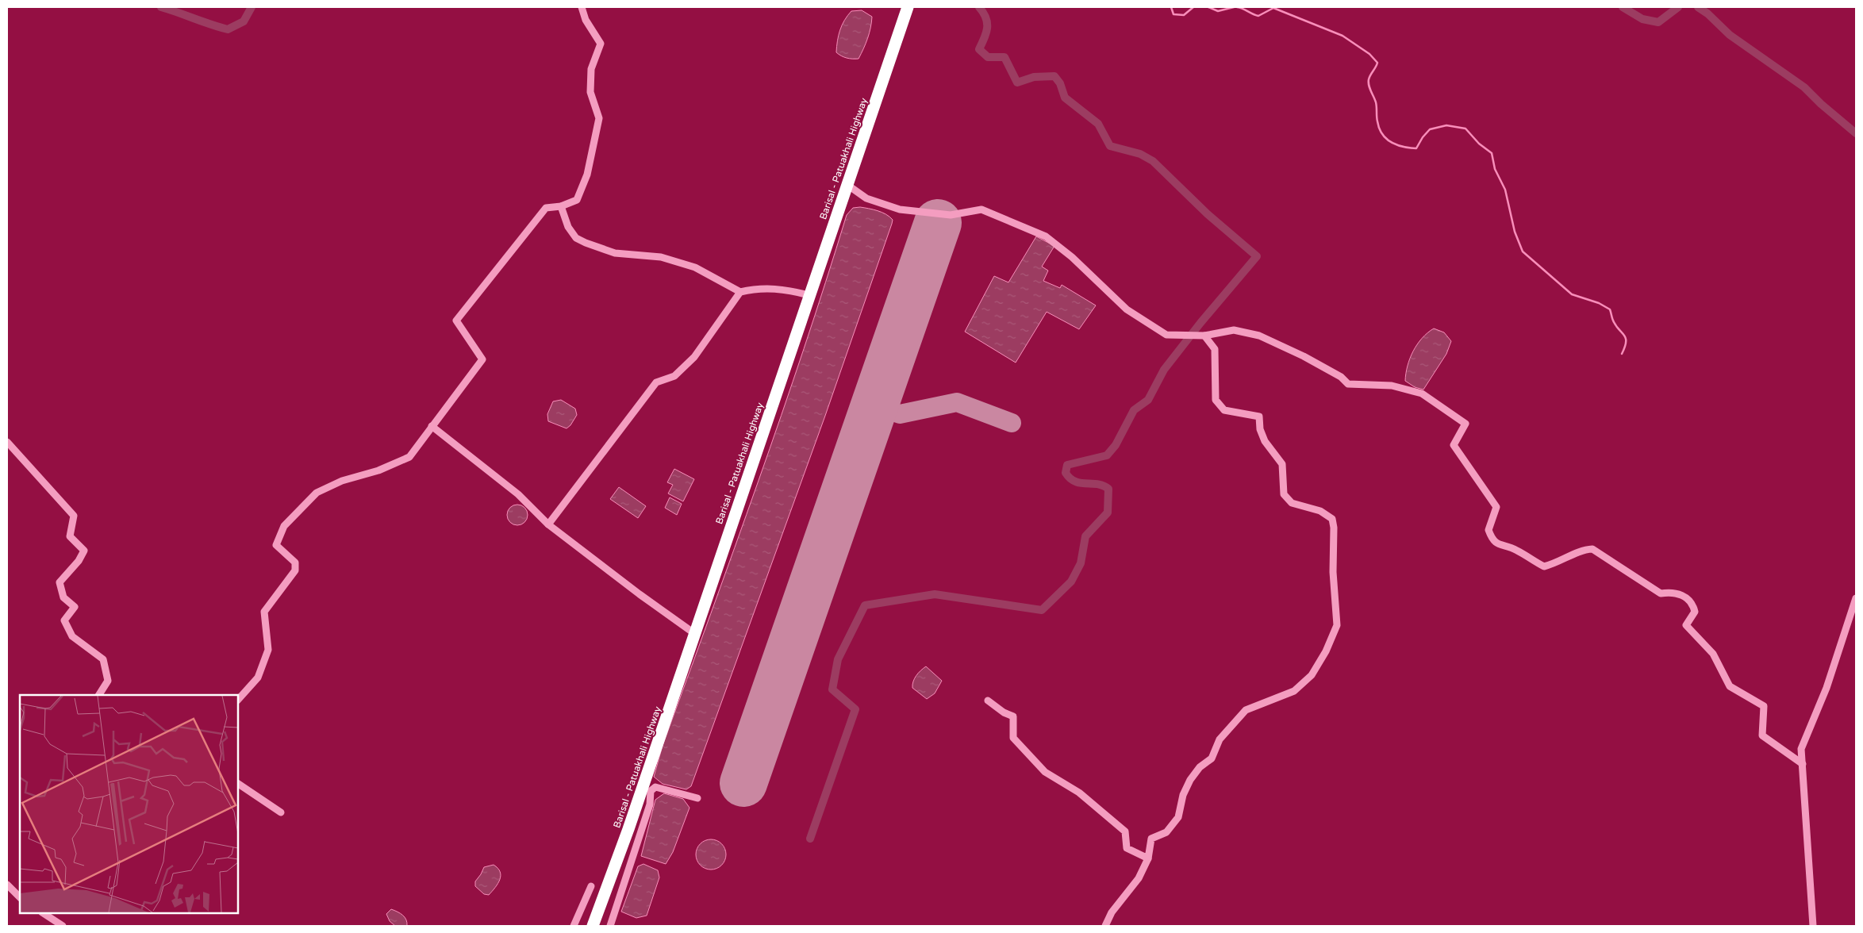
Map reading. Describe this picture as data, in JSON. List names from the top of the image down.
{
  "streets": {
    "highway": ["Barisal - Patuakhali Highway"]
  }
}
